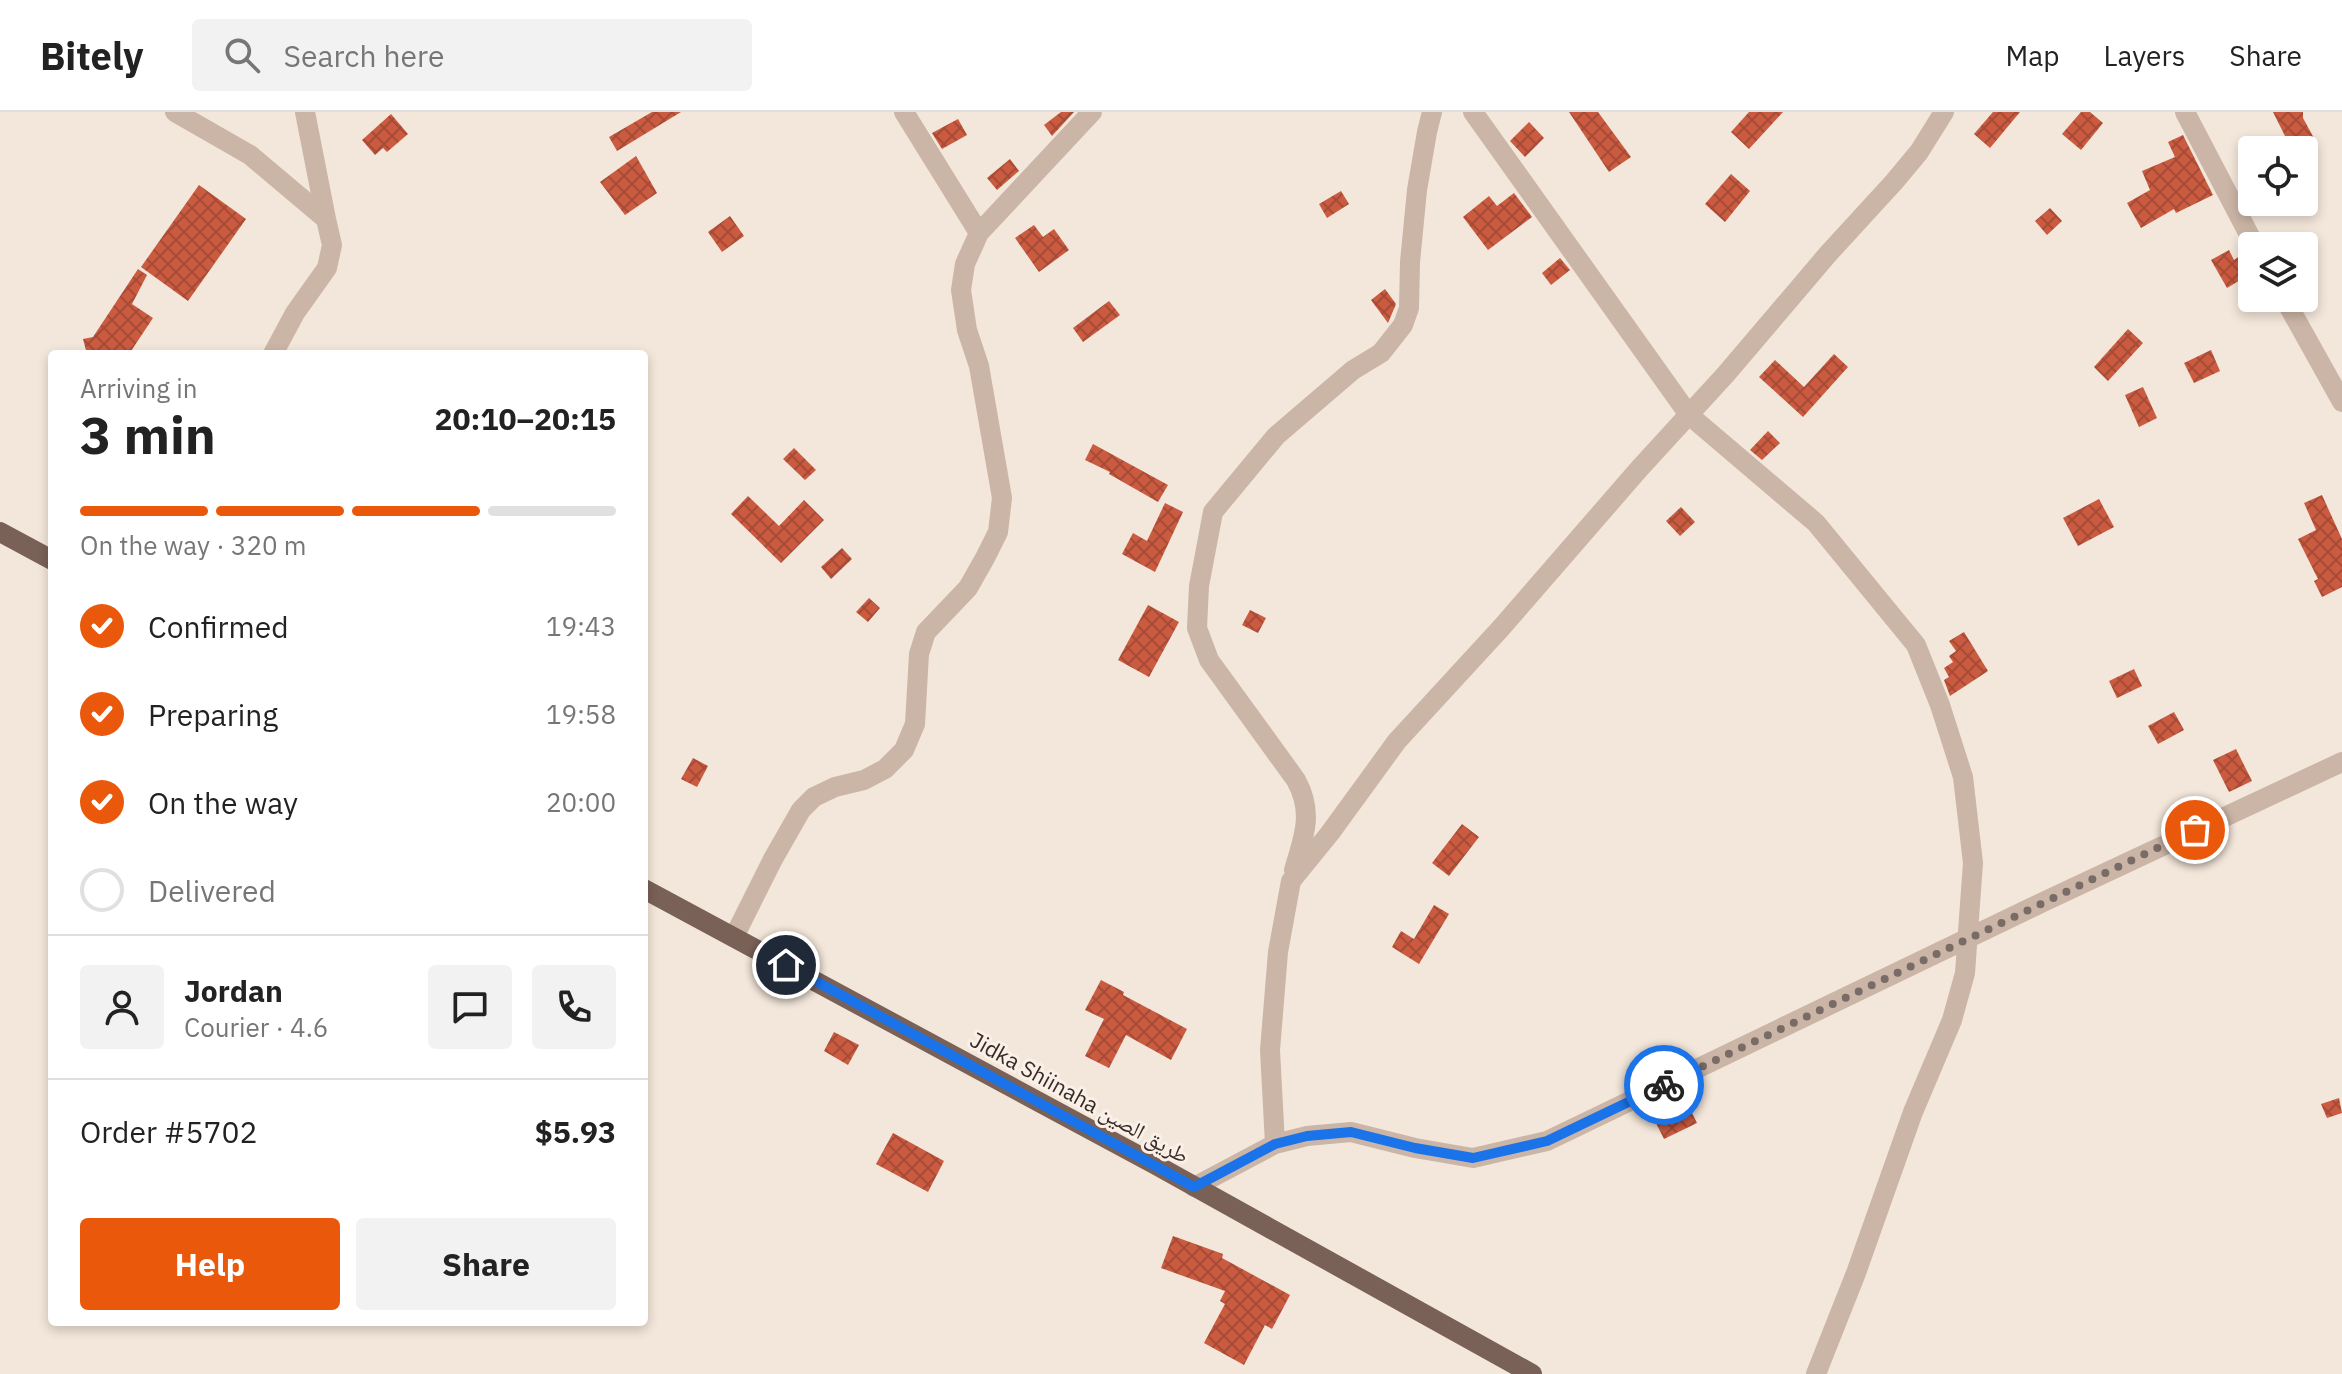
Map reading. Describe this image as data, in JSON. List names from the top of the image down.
{
  "streets": {
    "main road": ["Jidka Shiinaha طريق الصين"]
  },
  "page": {
    "header": "Bitely",
    "search": "Search here",
    "nav": ["Map", "Layers", "Share"],
    "heading": ["3 min", "Arriving in", "20:10–20:15"],
    "panel": [
      "Jordan",
      "Courier · 4.6",
      "Order #5702",
      "$5.93"
    ],
    "bar": "On the way · 320 m",
    "list": [
      ["Confirmed", "19:43"],
      ["Preparing", "19:58"],
      ["On the way", "20:00"],
      "Delivered"
    ],
    "buttons": ["Help", "Share"]
  }
}
